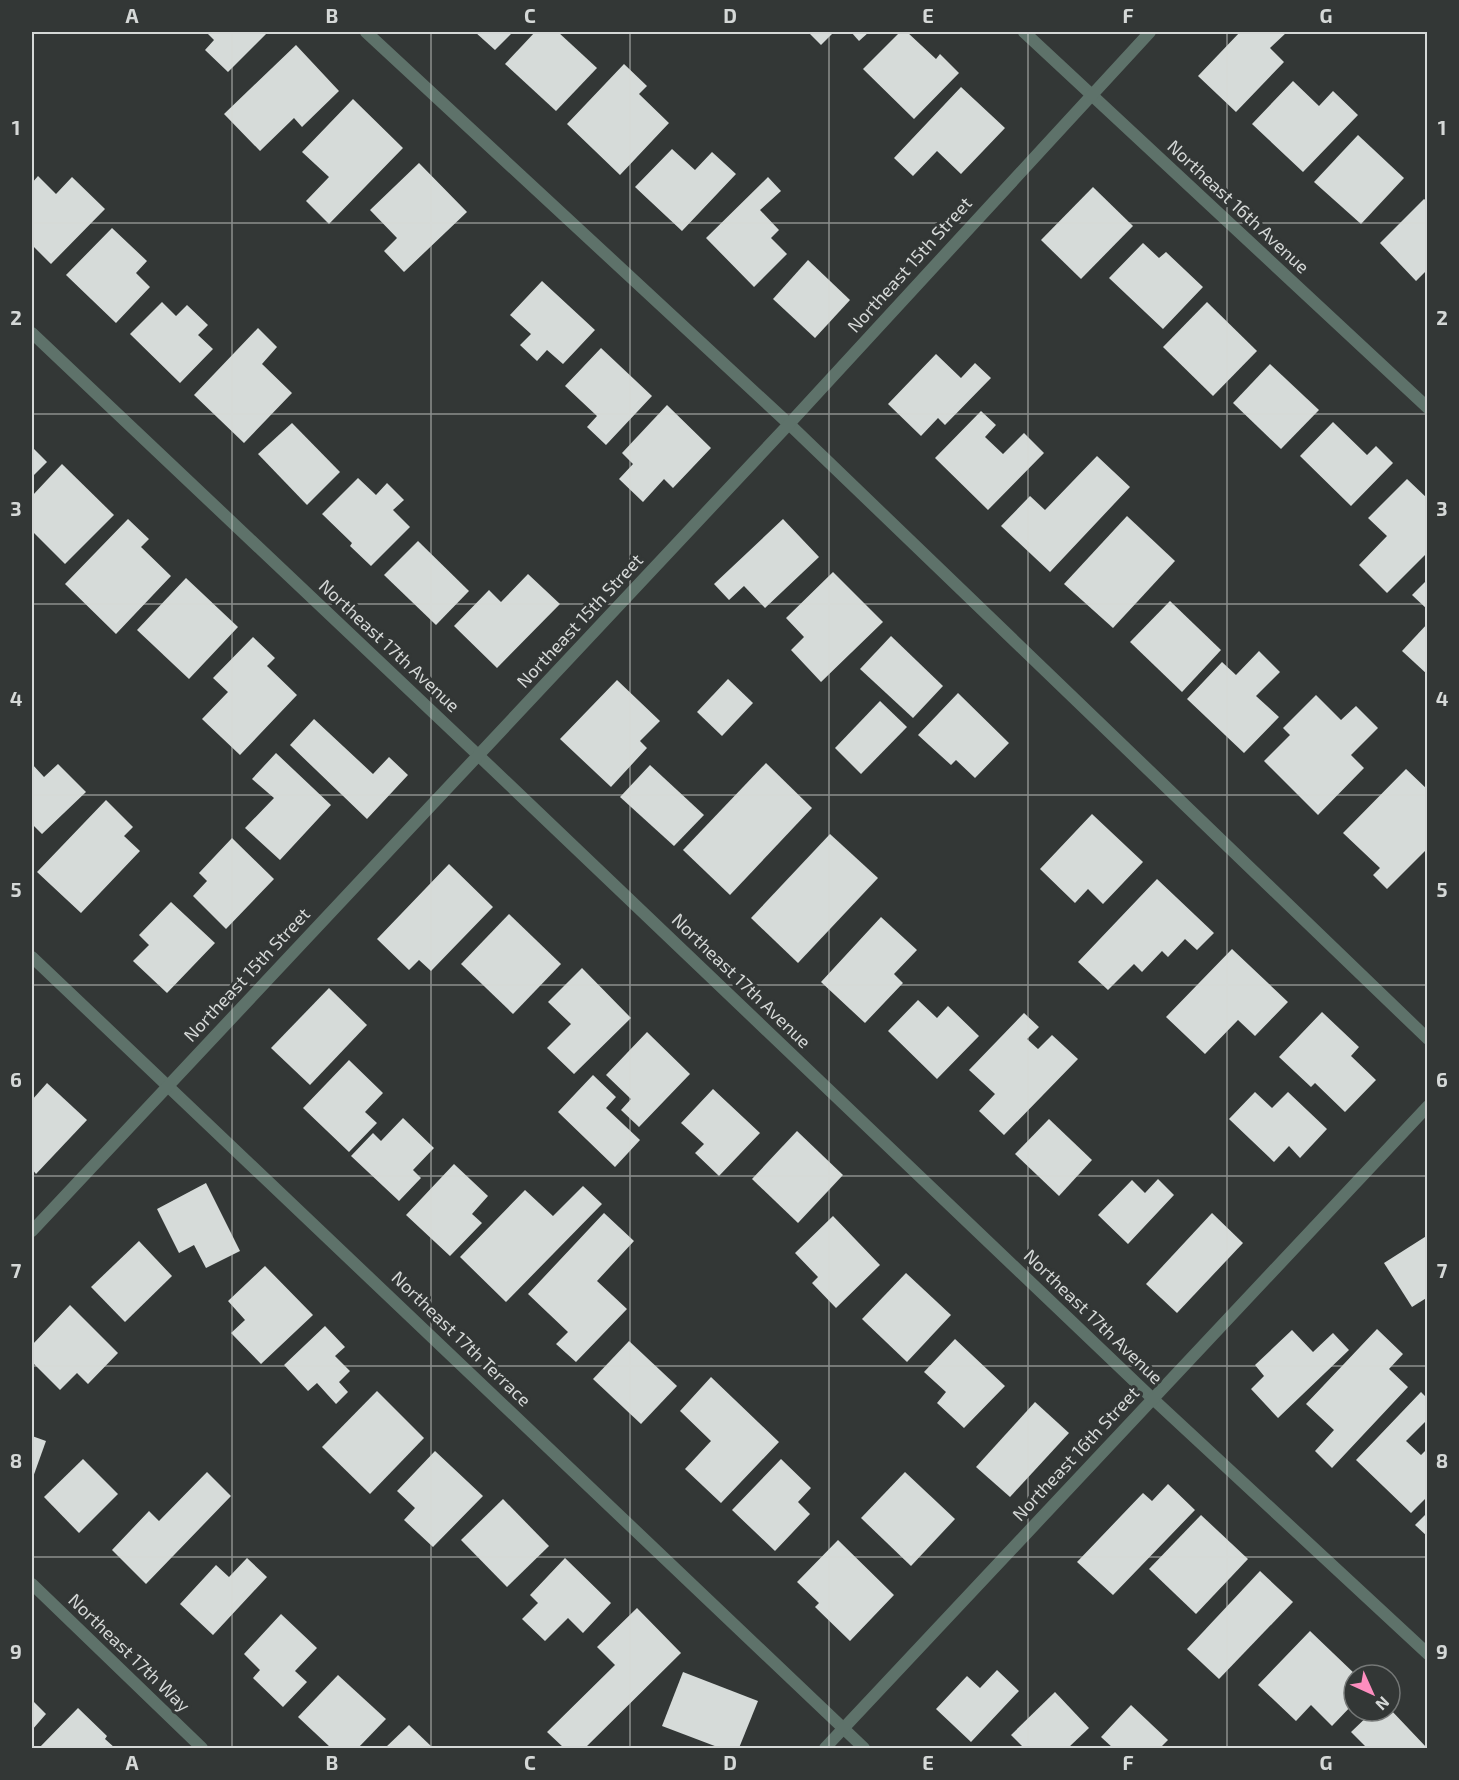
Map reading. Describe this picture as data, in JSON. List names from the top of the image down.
{
  "streets": {
    "street": [
      "Northeast 16th Avenue",
      "Northeast 15th Street",
      "Northeast 17th Avenue",
      "Northeast 17th Terrace",
      "Northeast 16th Street",
      "Northeast 17th Way"
    ]
  },
  "crossings": [
    ["Northeast 16th Avenue", "Northeast 15th Street"],
    ["Northeast 15th Street", "Northeast 17th Avenue"],
    ["Northeast 15th Street", "Northeast 17th Terrace"],
    ["Northeast 17th Avenue", "Northeast 16th Street"],
    ["Northeast 17th Terrace", "Northeast 16th Street"]
  ],
  "north": "bottom right",
  "grid": {
    "columns": [
      "A",
      "B",
      "C",
      "D",
      "E",
      "F",
      "G"
    ],
    "rows": [
      "1",
      "2",
      "3",
      "4",
      "5",
      "6",
      "7",
      "8",
      "9"
    ]
  }
}
